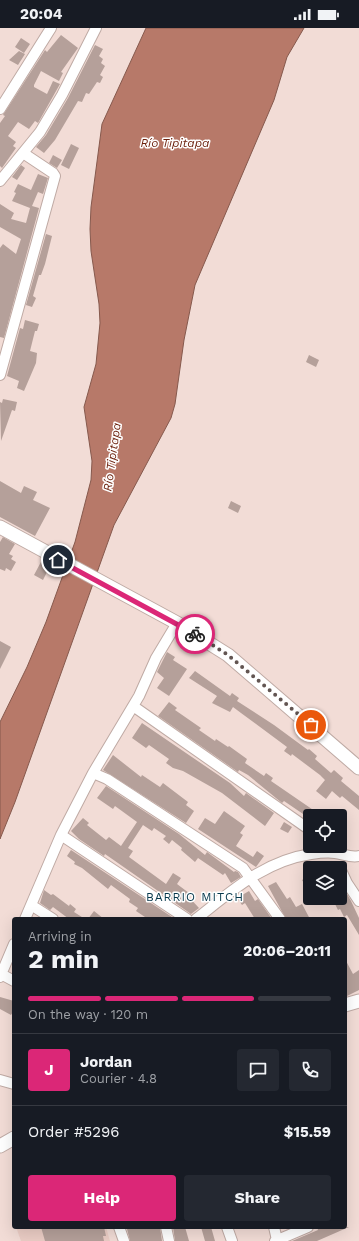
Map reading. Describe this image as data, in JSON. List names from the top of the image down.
{
  "districts": ["BARRIO MITCH"],
  "water": ["Río Tipitapa"],
  "page": {
    "status": "20:04",
    "heading": ["2 min", "Arriving in", "20:06–20:11"],
    "panel": [
      "Jordan",
      "Courier · 4.8",
      "Order #5296",
      "$15.59"
    ],
    "bar": "On the way · 120 m",
    "round": "J",
    "buttons": ["Help", "Share"]
  }
}
